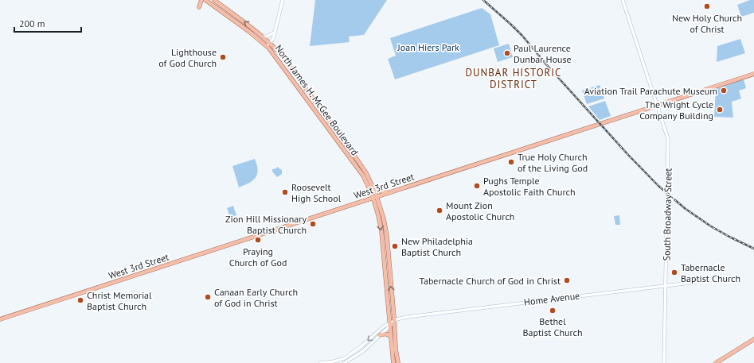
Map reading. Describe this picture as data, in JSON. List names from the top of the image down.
{
  "streets": {
    "main road": ["North James H. McGee Boulevard", "West 3rd Street"],
    "street": ["South Broadway Street", "Home Avenue"]
  },
  "crossings": [
    ["North James H. McGee Boulevard", "West 3rd Street"],
    ["North James H. McGee Boulevard", "Home Avenue"],
    ["West 3rd Street", "South Broadway Street"],
    ["South Broadway Street", "Home Avenue"]
  ],
  "districts": ["DUNBAR HISTORIC DISTRICT"],
  "parks": ["Joan Hiers Park"],
  "places": [
    "New Holy Church of Christ",
    "Paul Laurence Dunbar House",
    "Lighthouse of God Church",
    "Aviation Trail Parachute Museum",
    "The Wright Cycle Company Building",
    "True Holy Church of the Living God",
    "Pughs Temple Apostolic Faith Church",
    "Roosevelt High School",
    "Mount Zion Apostolic Church",
    "Zion Hill Missionary Baptist Church",
    "Praying Church of God",
    "New Philadelphia Baptist Church",
    "Tabernacle Baptist Church",
    "Tabernacle Church of God in Christ",
    "Canaan Early Church of God in Christ",
    "Christ Memorial Baptist Church",
    "Bethel Baptist Church"
  ],
  "scale_bar": "200 m"
}
